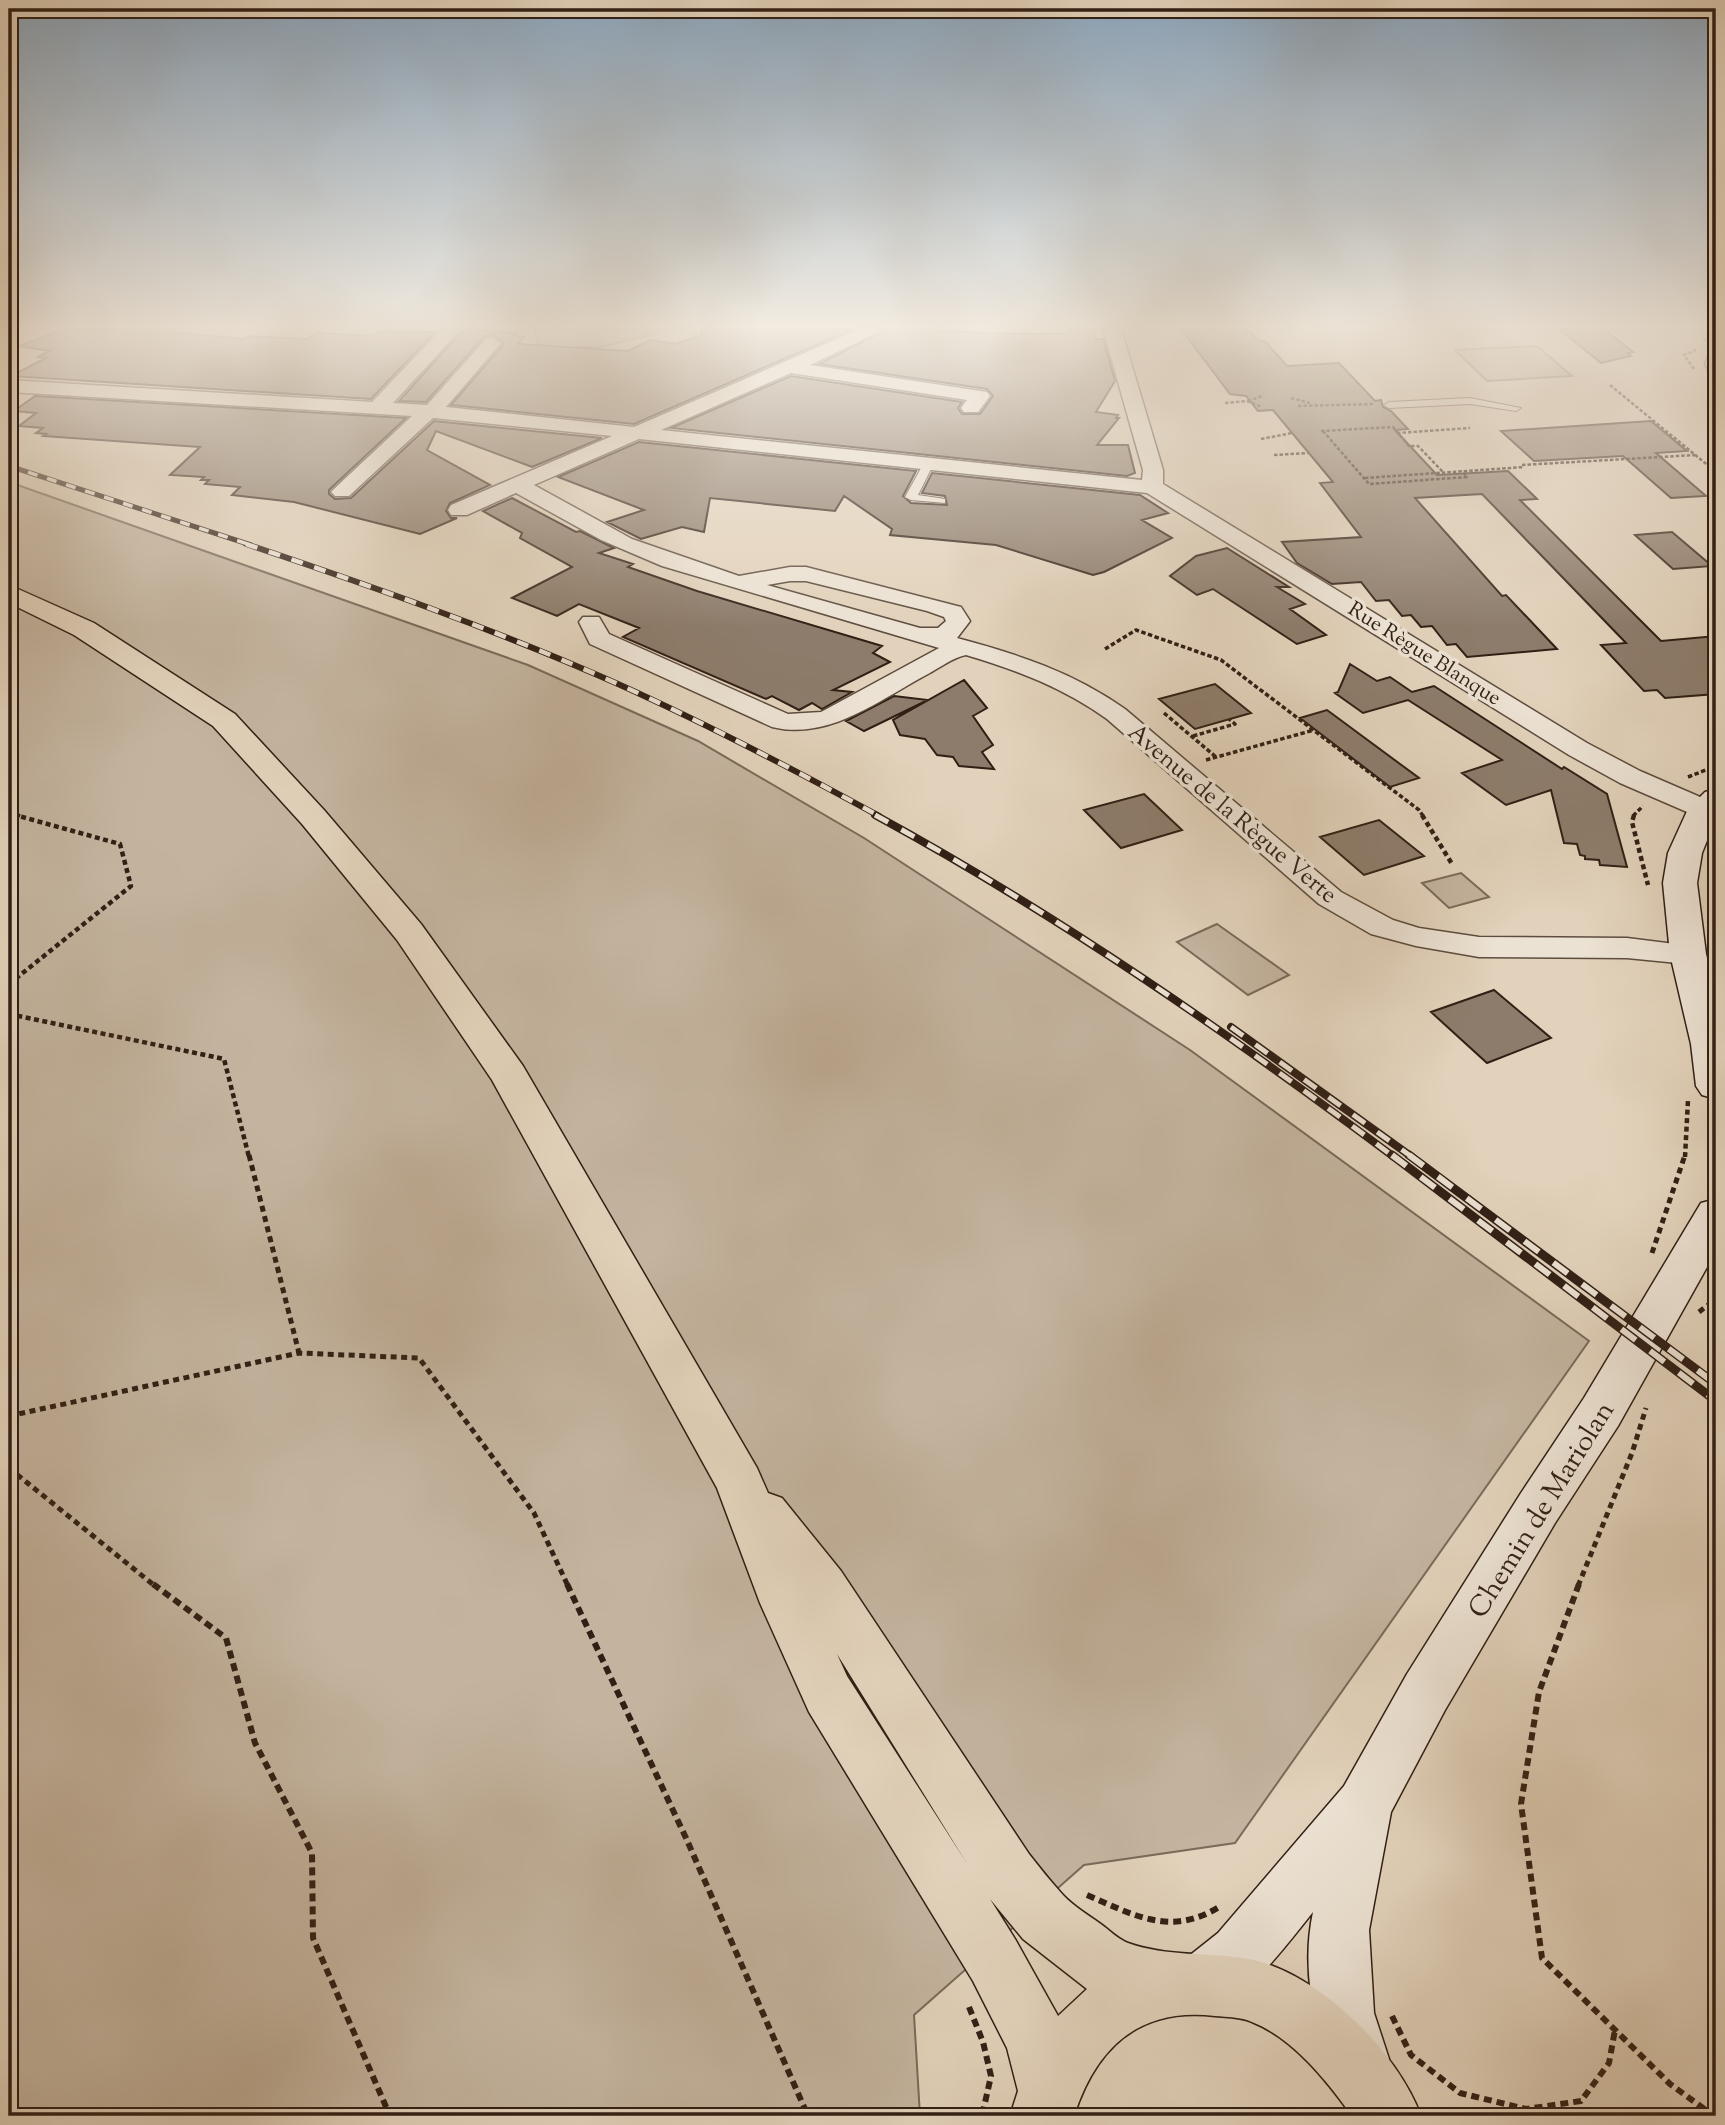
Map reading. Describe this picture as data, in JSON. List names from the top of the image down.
{
  "streets": {
    "main road": ["Chemin de Mariolan"],
    "street": ["Rue Règue Blanque", "Avenue de la Règue Verte"]
  }
}
